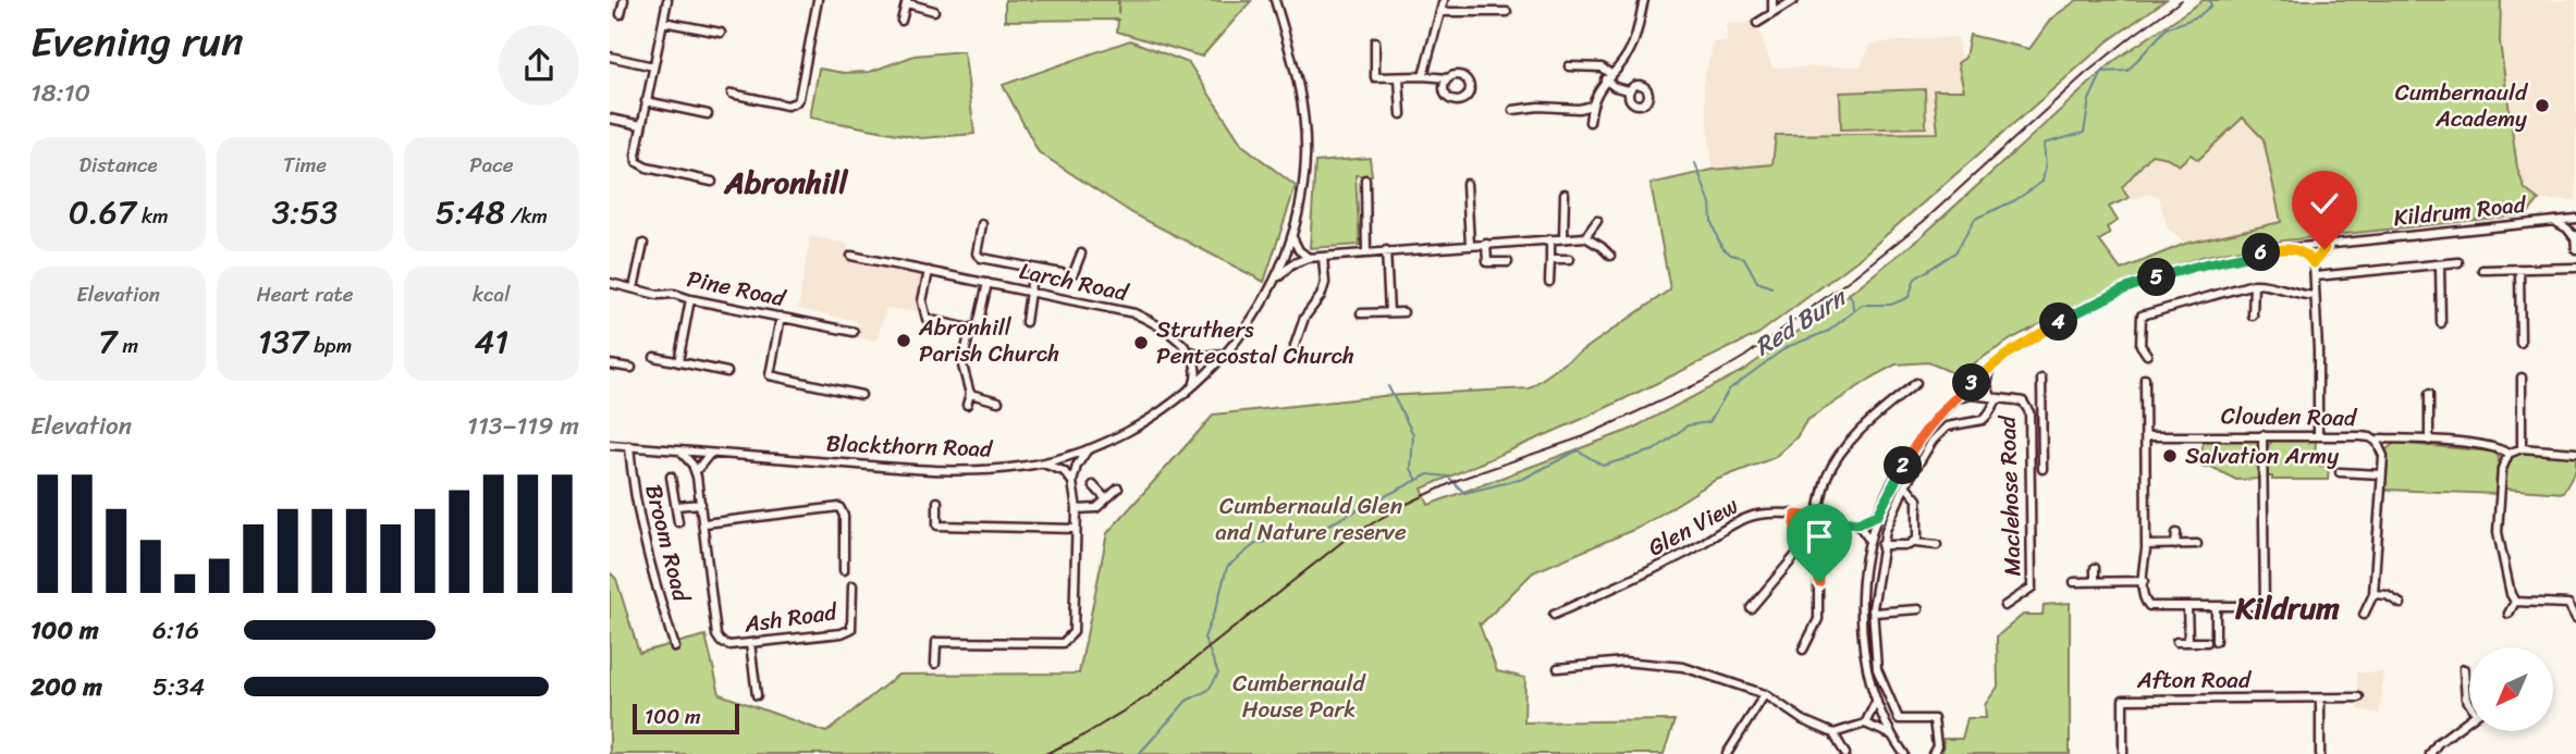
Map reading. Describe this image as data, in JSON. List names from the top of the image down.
{
  "streets": {
    "street": [
      "Kildrum Road",
      "Larch Road",
      "Pine Road",
      "Clouden Road",
      "Blackthorn Road",
      "Maclehose Road",
      "Glen View",
      "Broom Road",
      "Ash Road",
      "Afton Road"
    ]
  },
  "crossings": [
    ["Kildrum Road", "Maclehose Road"],
    ["Blackthorn Road", "Broom Road"]
  ],
  "districts": ["Abronhill", "Kildrum"],
  "water": ["Red Burn"],
  "parks": ["Cumbernauld Glen and Nature reserve", "Cumbernauld House Park"],
  "places": [
    "Cumbernauld Academy",
    "Abronhill Parish Church",
    "Struthers Pentecostal Church",
    "Salvation Army"
  ],
  "scale_bar": "100 m",
  "north": "bottom left",
  "page": {
    "heading": ["Evening run", "18:10"],
    "stats": [
      ["Distance", "0.67 km"],
      ["Time", "3:53"],
      ["Pace", "5:48 /km"],
      ["Elevation", "7 m"],
      ["Heart rate", "137 bpm"],
      ["kcal", "41"]
    ],
    "pins": [
      "6",
      "5",
      "4",
      "3",
      "2"
    ],
    "chart": ["Elevation", "113–119 m"],
    "list": [
      {
        "name": "100 m",
        "note": "6:16"
      },
      {
        "name": "200 m",
        "note": "5:34"
      }
    ],
    "scale": "100 m"
  }
}
